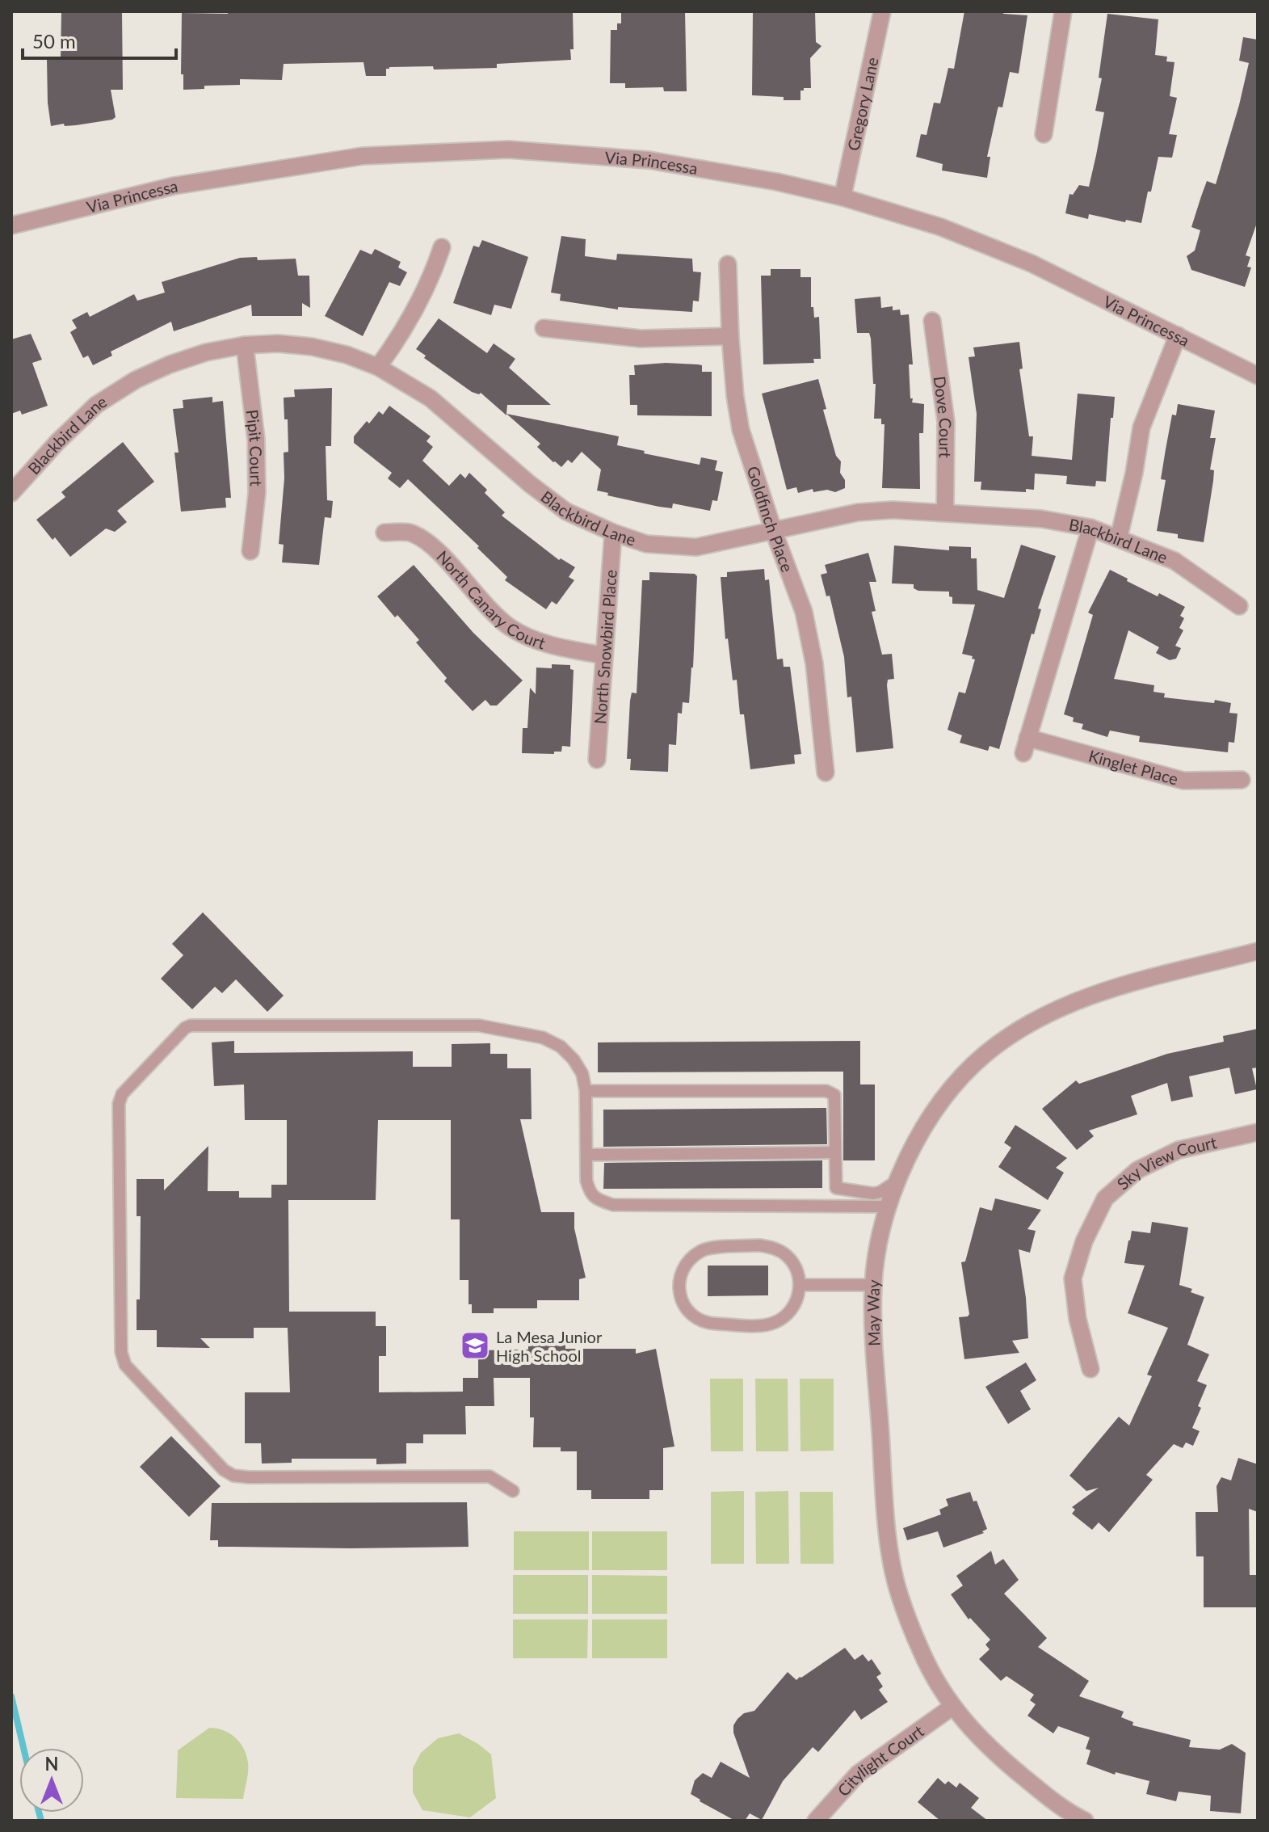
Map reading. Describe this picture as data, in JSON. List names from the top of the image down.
{
  "streets": {
    "street": [
      "Gregory Lane",
      "Via Princessa",
      "Dove Court",
      "Blackbird Lane",
      "Pipit Court",
      "Goldfinch Place",
      "North Canary Court",
      "North Snowbird Place",
      "Kinglet Place",
      "Sky View Court",
      "May Way",
      "Citylight Court"
    ]
  },
  "crossings": [
    ["Gregory Lane", "Via Princessa"],
    ["Dove Court", "Blackbird Lane"],
    ["Blackbird Lane", "Pipit Court"],
    ["Blackbird Lane", "Goldfinch Place"],
    ["Blackbird Lane", "North Snowbird Place"],
    ["Blackbird Lane", "Kinglet Place"],
    ["North Canary Court", "North Snowbird Place"],
    ["May Way", "Citylight Court"]
  ],
  "places": {
    "school or university": ["La Mesa Junior High School"]
  },
  "scale_bar": "50 m",
  "north": "top"
}
